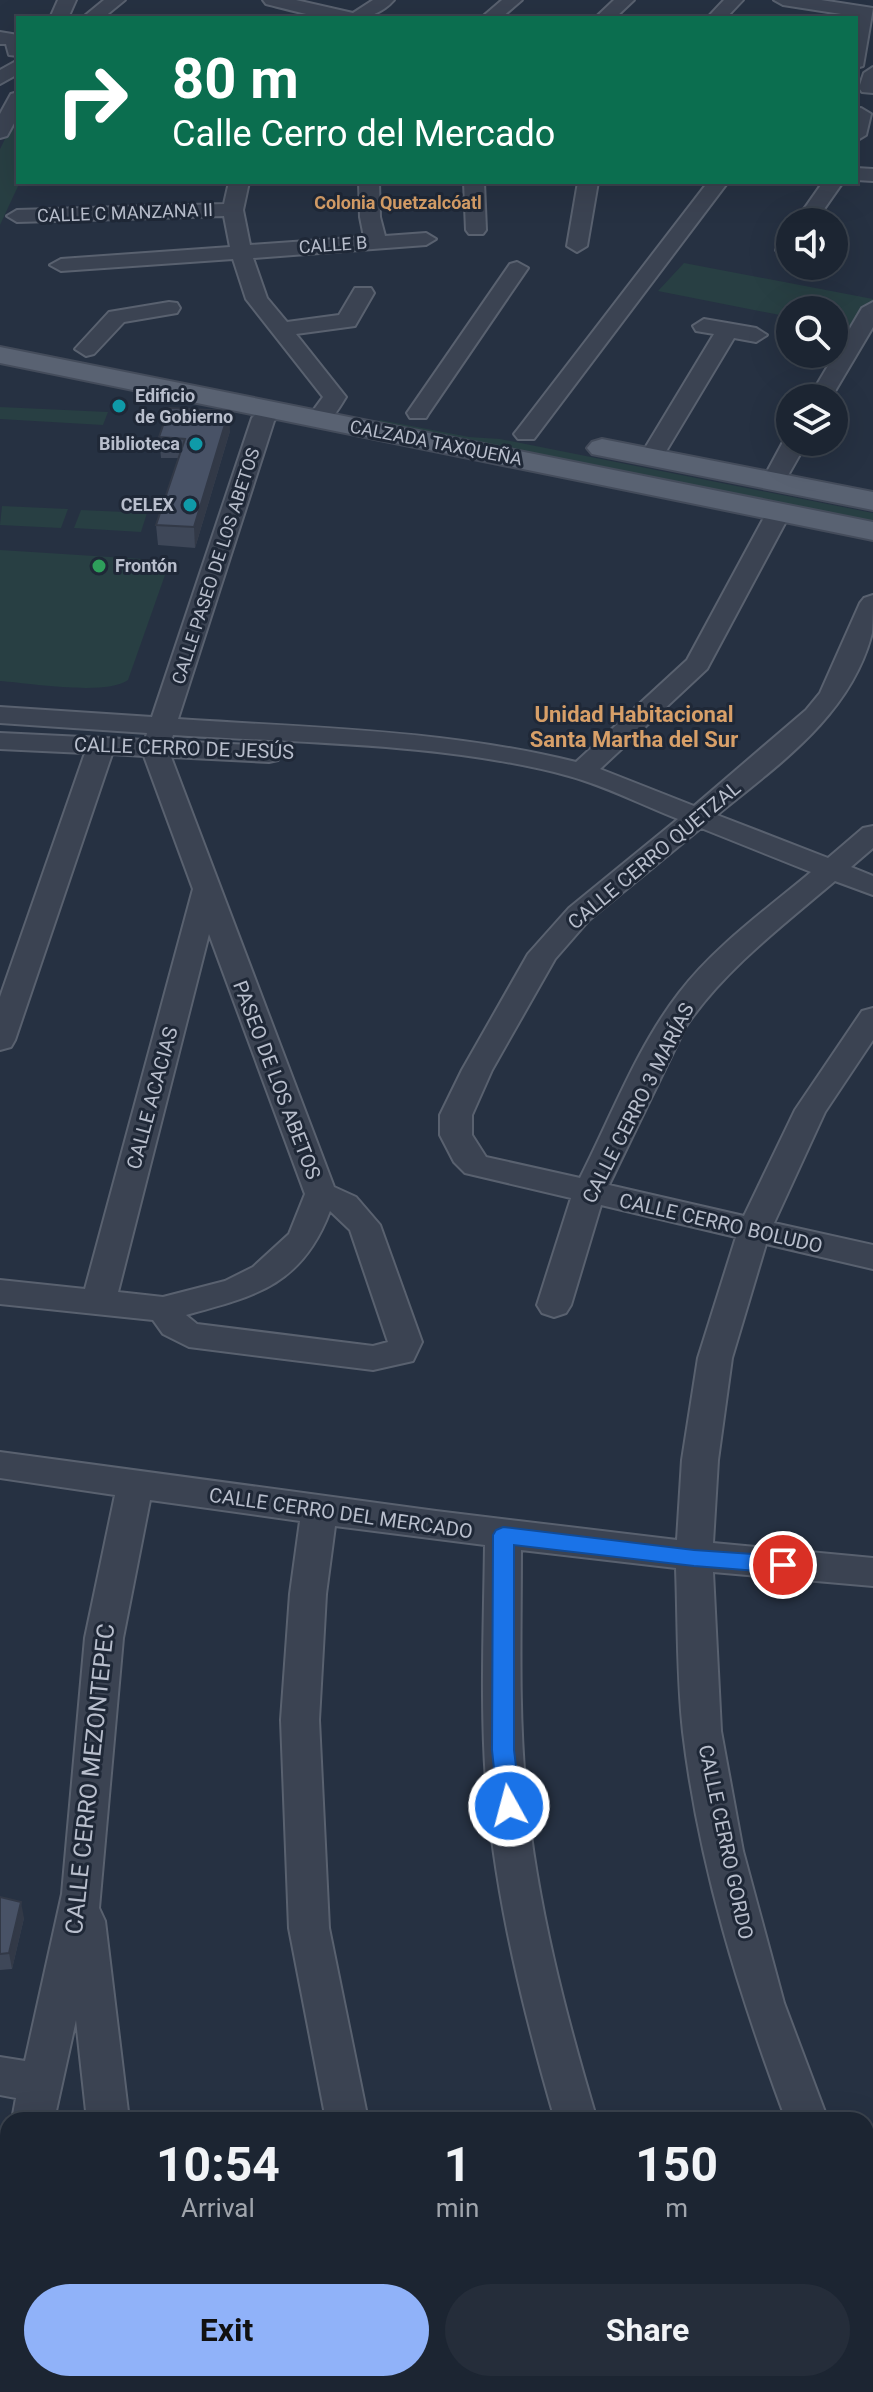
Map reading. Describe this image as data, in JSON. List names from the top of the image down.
{
  "streets": {
    "main road": ["CALZADA TAXQUEÑA"],
    "street": [
      "CALLE C MANZANA II",
      "CALLE B",
      "CALLE PASEO DE LOS ABETOS",
      "CALLE CERRO DE JESÚS",
      "CALLE CERRO QUETZAL",
      "PASEO DE LOS ABETOS",
      "CALLE ACACIAS",
      "CALLE CERRO 3 MARÍAS",
      "CALLE CERRO BOLUDO",
      "CALLE CERRO DEL MERCADO",
      "CALLE CERRO MEZONTEPEC",
      "CALLE CERRO GORDO"
    ]
  },
  "crossings": [
    ["CALZADA TAXQUEÑA", "CALLE PASEO DE LOS ABETOS"],
    ["CALLE PASEO DE LOS ABETOS", "CALLE CERRO DE JESÚS"],
    ["CALLE PASEO DE LOS ABETOS", "PASEO DE LOS ABETOS"],
    ["CALLE CERRO DE JESÚS", "CALLE CERRO QUETZAL"],
    ["CALLE CERRO DE JESÚS", "PASEO DE LOS ABETOS"],
    ["CALLE CERRO DE JESÚS", "CALLE CERRO 3 MARÍAS"],
    ["CALLE CERRO QUETZAL", "CALLE CERRO BOLUDO"],
    ["PASEO DE LOS ABETOS", "CALLE ACACIAS"],
    ["CALLE CERRO 3 MARÍAS", "CALLE CERRO BOLUDO"],
    ["CALLE CERRO BOLUDO", "CALLE CERRO GORDO"],
    ["CALLE CERRO DEL MERCADO", "CALLE CERRO MEZONTEPEC"],
    ["CALLE CERRO DEL MERCADO", "CALLE CERRO GORDO"]
  ],
  "districts": ["Colonia Quetzalcóatl", "Unidad Habitacional Santa Martha del Sur"],
  "places": [
    "Edificio de Gobierno",
    "Biblioteca",
    "CELEX",
    "Frontón"
  ],
  "page": {
    "turn": ["80 m", "Calle Cerro del Mercado"],
    "eta": [
      "10:54",
      "Arrival",
      "1",
      "min",
      "150",
      "m"
    ],
    "buttons": ["Exit", "Share"]
  }
}
